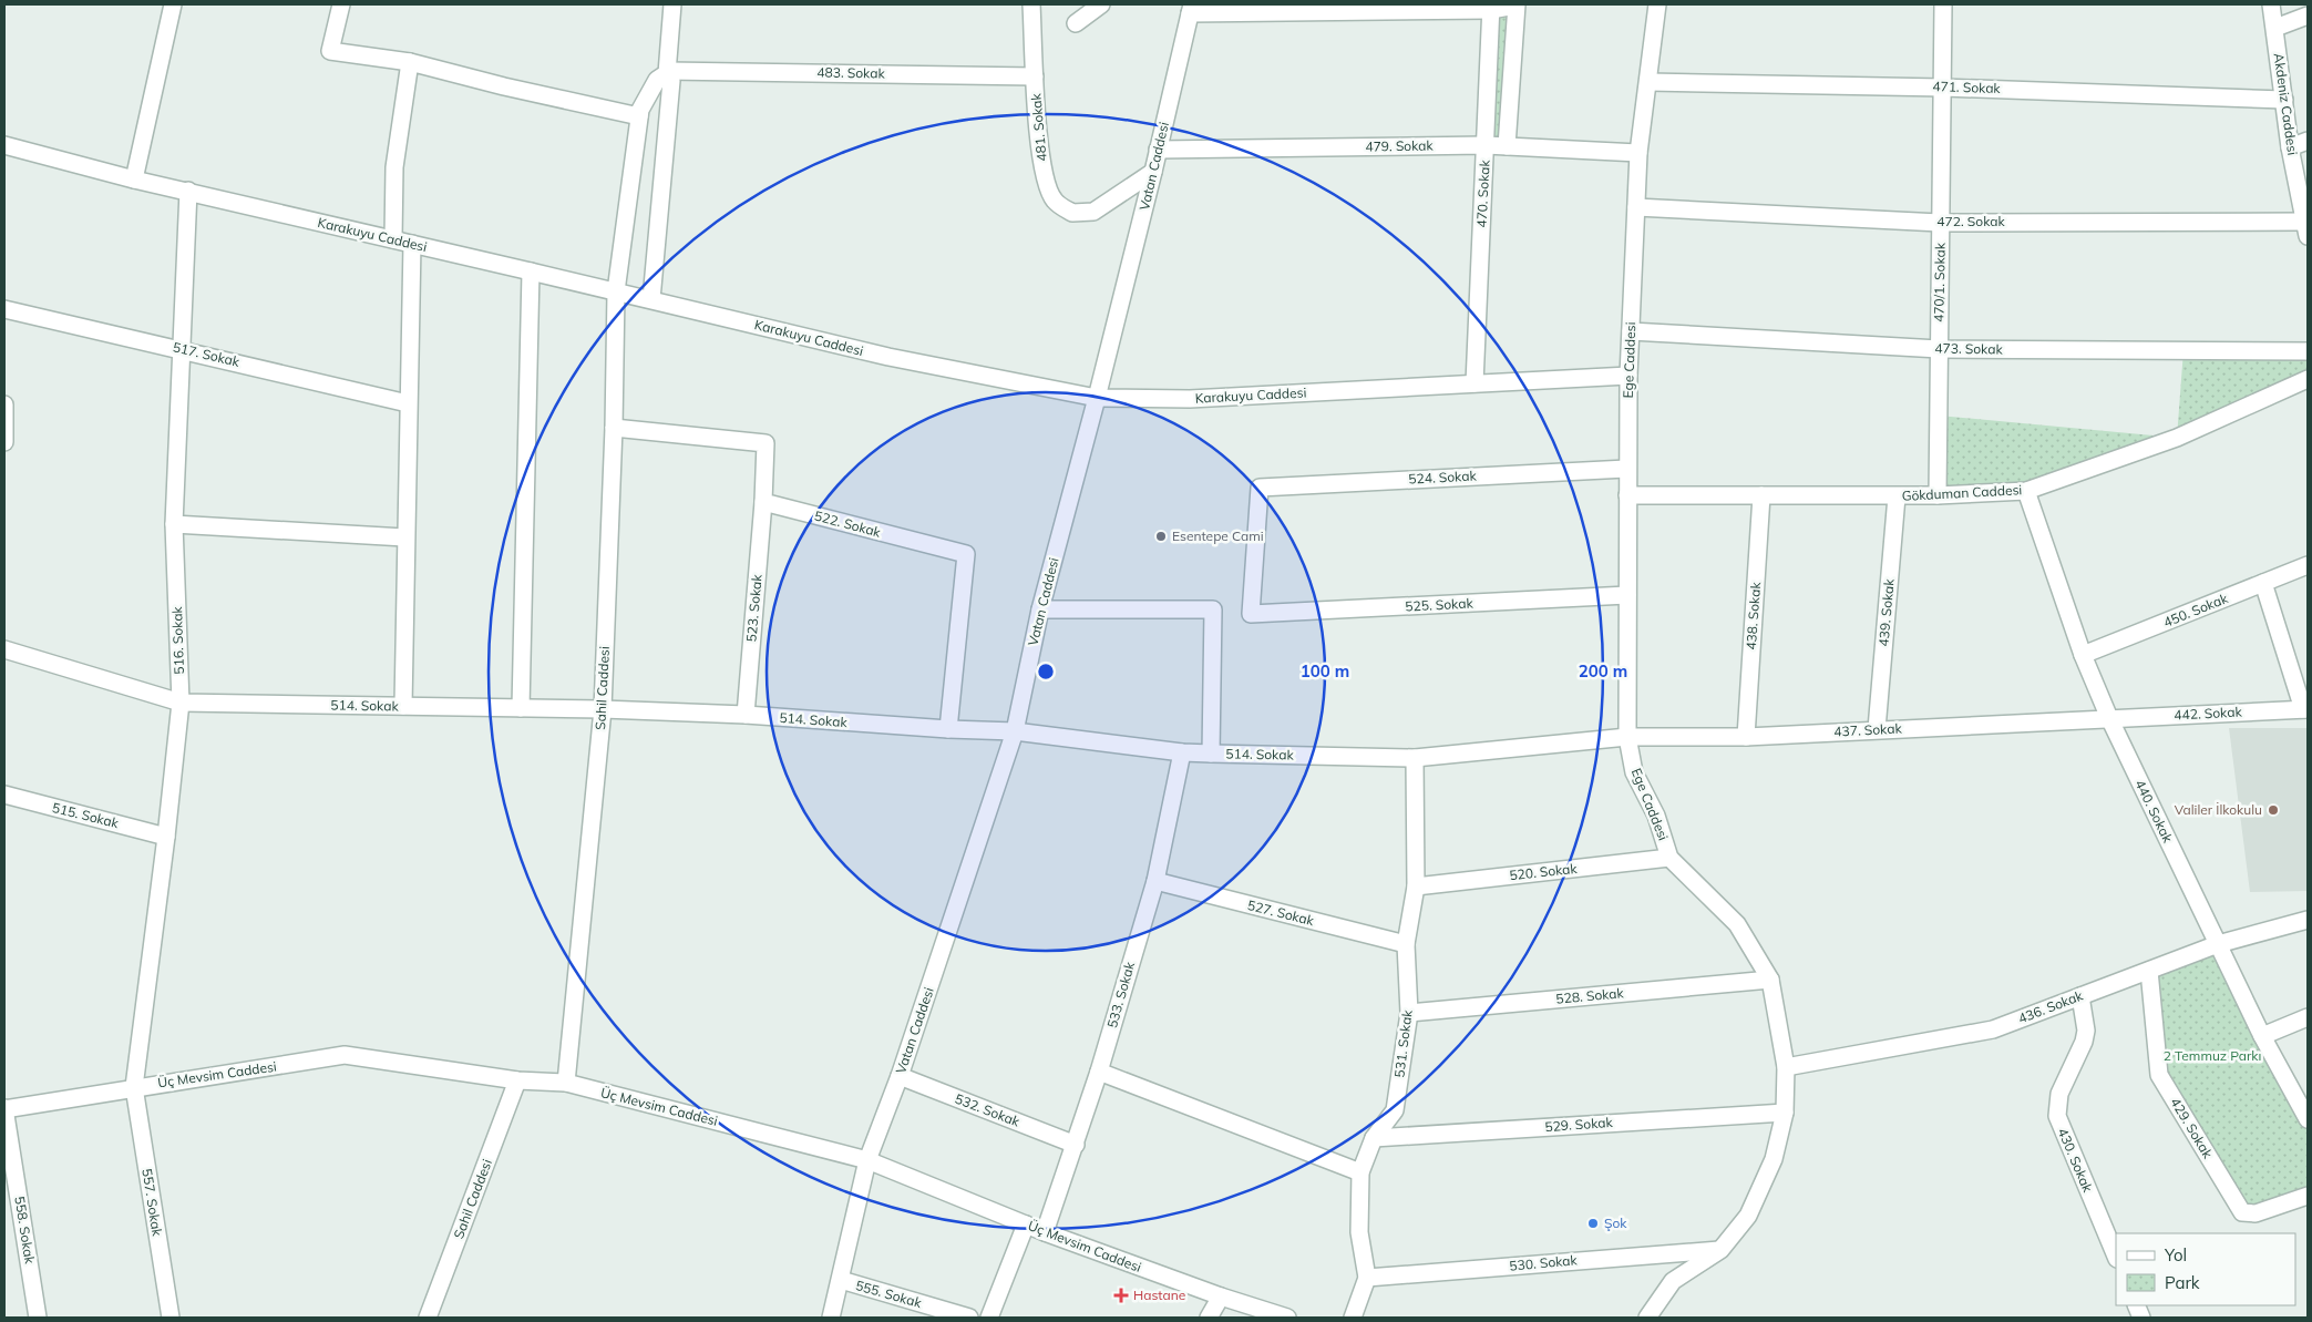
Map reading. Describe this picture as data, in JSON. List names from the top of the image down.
{
  "streets": {
    "street": [
      "483. Sokak",
      "471. Sokak",
      "Akdeniz Caddesi",
      "481. Sokak",
      "479. Sokak",
      "Vatan Caddesi",
      "470. Sokak",
      "472. Sokak",
      "Karakuyu Caddesi",
      "470/1. Sokak",
      "473. Sokak",
      "517. Sokak",
      "Ege Caddesi",
      "524. Sokak",
      "Gökduman Caddesi",
      "522. Sokak",
      "525. Sokak",
      "523. Sokak",
      "450. Sokak",
      "439. Sokak",
      "438. Sokak",
      "516. Sokak",
      "Sahil Caddesi",
      "514. Sokak",
      "442. Sokak",
      "437. Sokak",
      "440. Sokak",
      "515. Sokak",
      "520. Sokak",
      "527. Sokak",
      "533. Sokak",
      "528. Sokak",
      "436. Sokak",
      "531. Sokak",
      "Üç Mevsim Caddesi",
      "532. Sokak",
      "529. Sokak",
      "429. Sokak",
      "430. Sokak",
      "557. Sokak",
      "558. Sokak",
      "530. Sokak",
      "555. Sokak"
    ]
  },
  "crossings": [
    ["483. Sokak", "481. Sokak"],
    ["483. Sokak", "Sahil Caddesi"],
    ["471. Sokak", "Akdeniz Caddesi"],
    ["471. Sokak", "470/1. Sokak"],
    ["471. Sokak", "Ege Caddesi"],
    ["Akdeniz Caddesi", "472. Sokak"],
    ["481. Sokak", "Vatan Caddesi"],
    ["479. Sokak", "Vatan Caddesi"],
    ["479. Sokak", "470. Sokak"],
    ["479. Sokak", "Ege Caddesi"],
    ["Vatan Caddesi", "Karakuyu Caddesi"],
    ["Vatan Caddesi", "514. Sokak"],
    ["Vatan Caddesi", "Üç Mevsim Caddesi"],
    ["Vatan Caddesi", "532. Sokak"],
    ["Vatan Caddesi", "555. Sokak"],
    ["470. Sokak", "Karakuyu Caddesi"],
    ["472. Sokak", "470/1. Sokak"],
    ["472. Sokak", "Ege Caddesi"],
    ["Karakuyu Caddesi", "Ege Caddesi"],
    ["Karakuyu Caddesi", "516. Sokak"],
    ["Karakuyu Caddesi", "Sahil Caddesi"],
    ["470/1. Sokak", "473. Sokak"],
    ["470/1. Sokak", "Gökduman Caddesi"],
    ["473. Sokak", "Ege Caddesi"],
    ["517. Sokak", "516. Sokak"],
    ["Ege Caddesi", "524. Sokak"],
    ["Ege Caddesi", "Gökduman Caddesi"],
    ["Ege Caddesi", "525. Sokak"],
    ["Ege Caddesi", "514. Sokak"],
    ["Ege Caddesi", "437. Sokak"],
    ["Ege Caddesi", "520. Sokak"],
    ["Ege Caddesi", "528. Sokak"],
    ["Ege Caddesi", "436. Sokak"],
    ["Ege Caddesi", "529. Sokak"],
    ["Ege Caddesi", "530. Sokak"],
    ["524. Sokak", "525. Sokak"],
    ["Gökduman Caddesi", "439. Sokak"],
    ["Gökduman Caddesi", "438. Sokak"],
    ["Gökduman Caddesi", "440. Sokak"],
    ["522. Sokak", "523. Sokak"],
    ["522. Sokak", "514. Sokak"],
    ["523. Sokak", "514. Sokak"],
    ["450. Sokak", "440. Sokak"],
    ["439. Sokak", "437. Sokak"],
    ["438. Sokak", "437. Sokak"],
    ["516. Sokak", "514. Sokak"],
    ["516. Sokak", "515. Sokak"],
    ["516. Sokak", "Üç Mevsim Caddesi"],
    ["516. Sokak", "557. Sokak"],
    ["Sahil Caddesi", "514. Sokak"],
    ["Sahil Caddesi", "Üç Mevsim Caddesi"],
    ["514. Sokak", "437. Sokak"],
    ["514. Sokak", "533. Sokak"],
    ["514. Sokak", "531. Sokak"],
    ["442. Sokak", "437. Sokak"],
    ["442. Sokak", "440. Sokak"],
    ["437. Sokak", "440. Sokak"],
    ["440. Sokak", "436. Sokak"],
    ["520. Sokak", "531. Sokak"],
    ["527. Sokak", "533. Sokak"],
    ["527. Sokak", "531. Sokak"],
    ["533. Sokak", "Üç Mevsim Caddesi"],
    ["533. Sokak", "532. Sokak"],
    ["528. Sokak", "531. Sokak"],
    ["436. Sokak", "429. Sokak"],
    ["436. Sokak", "430. Sokak"],
    ["531. Sokak", "529. Sokak"],
    ["531. Sokak", "530. Sokak"],
    ["Üç Mevsim Caddesi", "557. Sokak"],
    ["Üç Mevsim Caddesi", "558. Sokak"]
  ],
  "parks": ["2 Temmuz Parkı"],
  "places": {
    "other": ["Esentepe Cami", "Valiler İlkokulu", "Şok"],
    "health": ["Hastane"]
  },
  "legend": ["Yol", "Park"],
  "rings": ["100 m", "200 m"]
}
